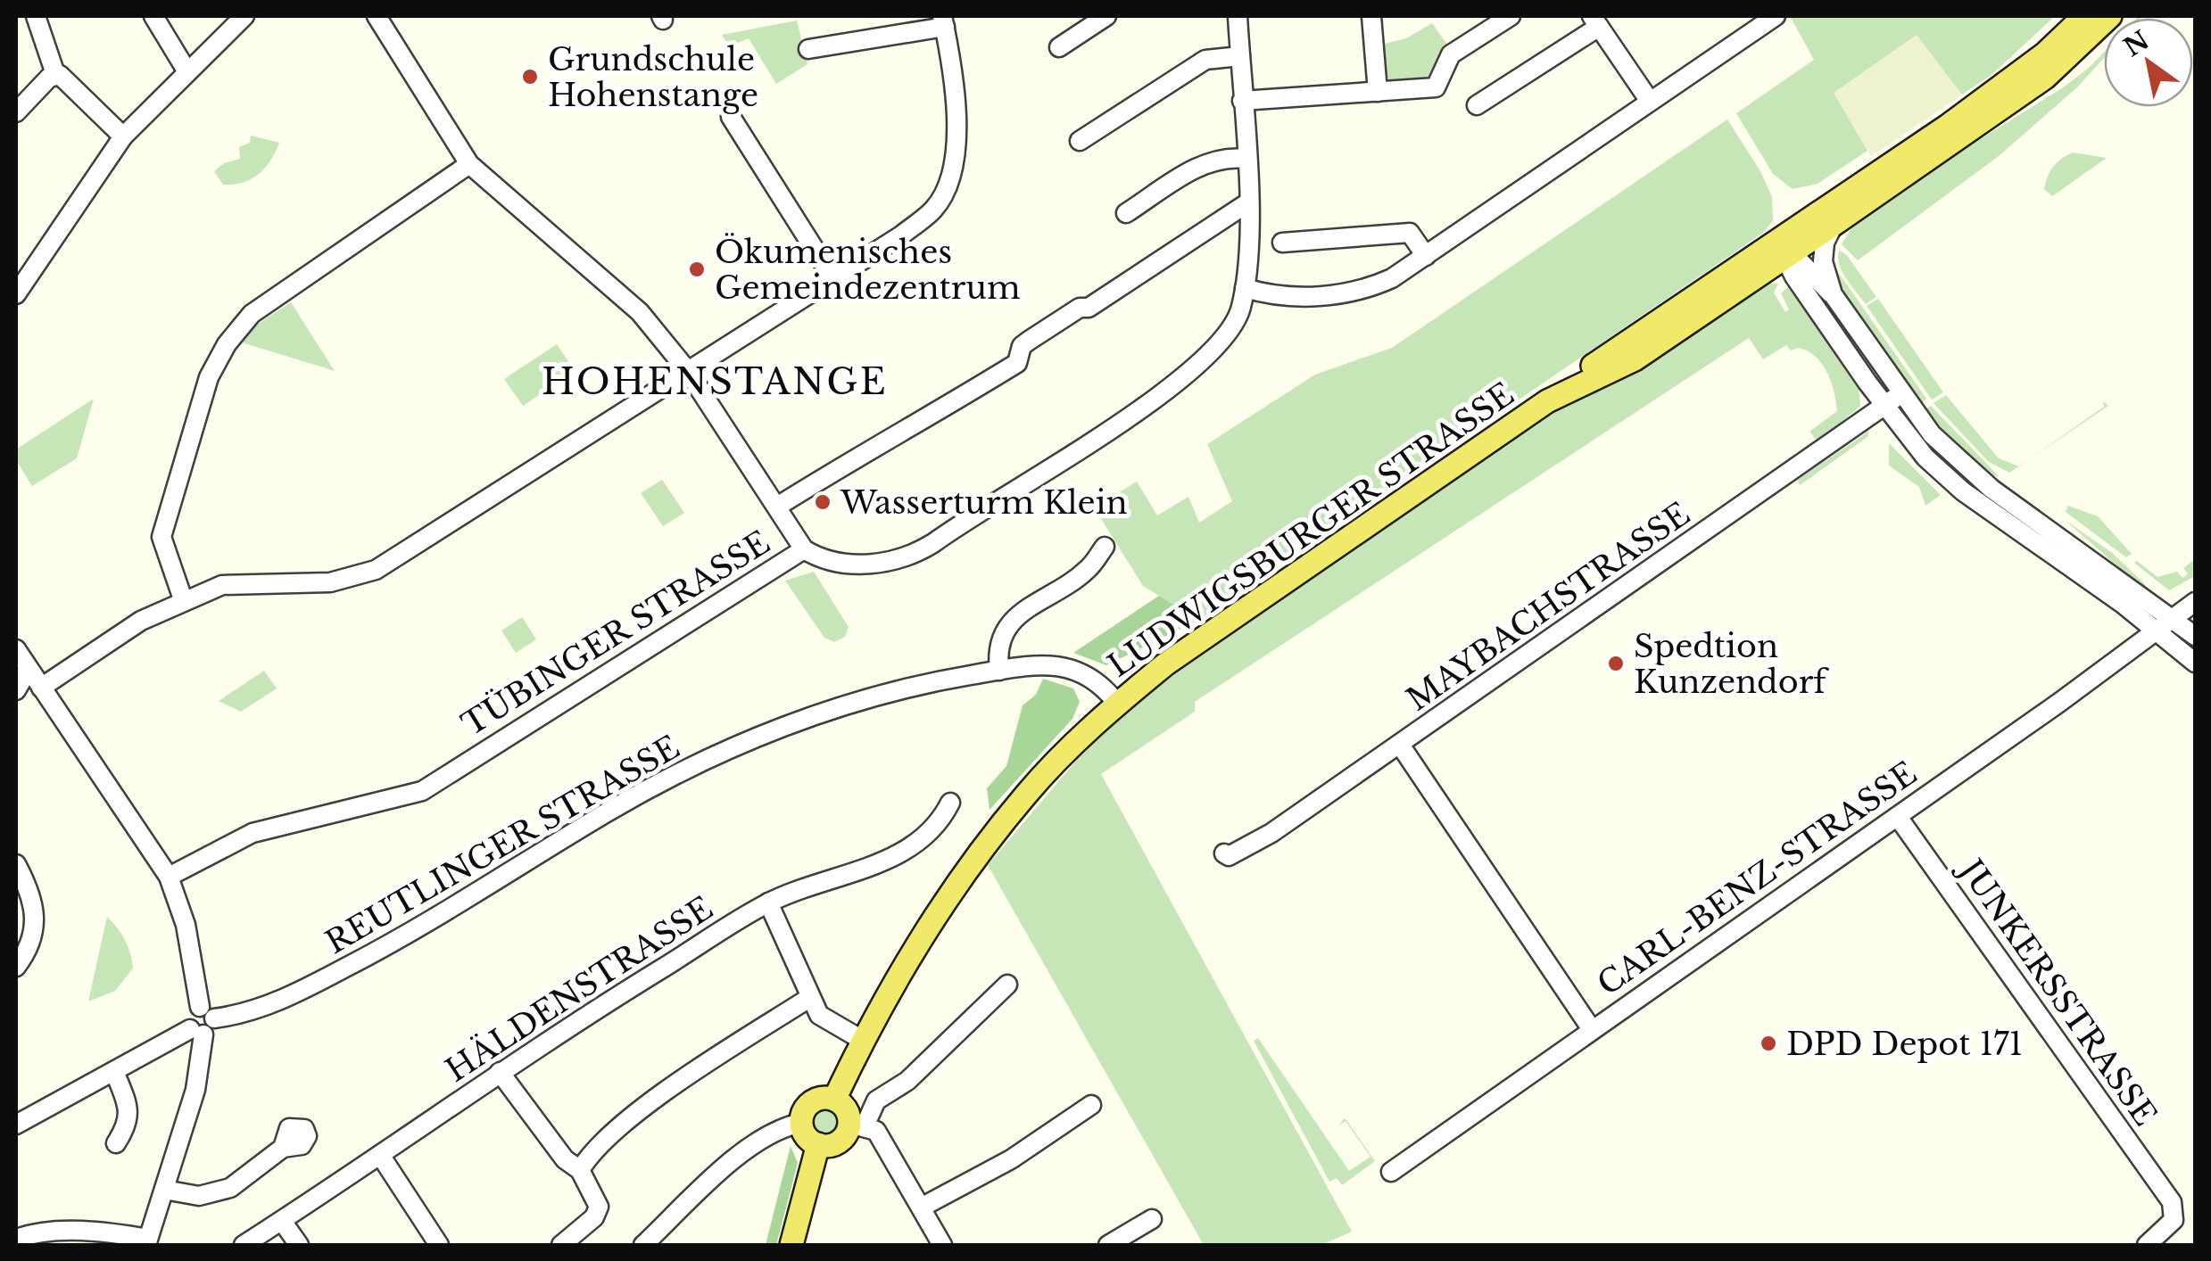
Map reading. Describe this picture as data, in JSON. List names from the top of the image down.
{
  "streets": {
    "main road": ["LUDWIGSBURGER STRASSE"],
    "street": [
      "MAYBACHSTRASSE",
      "TÜBINGER STRASSE",
      "REUTLINGER STRASSE",
      "CARL-BENZ-STRASSE",
      "HÄLDENSTRASSE",
      "JUNKERSSTRASSE"
    ]
  },
  "crossings": [
    ["LUDWIGSBURGER STRASSE", "REUTLINGER STRASSE"],
    ["CARL-BENZ-STRASSE", "JUNKERSSTRASSE"]
  ],
  "districts": ["HOHENSTANGE"],
  "places": [
    "Grundschule Hohenstange",
    "Ökumenisches Gemeindezentrum",
    "Wasserturm Klein",
    "Spedtion Kunzendorf",
    "DPD Depot 171"
  ],
  "north": "top left"
}
